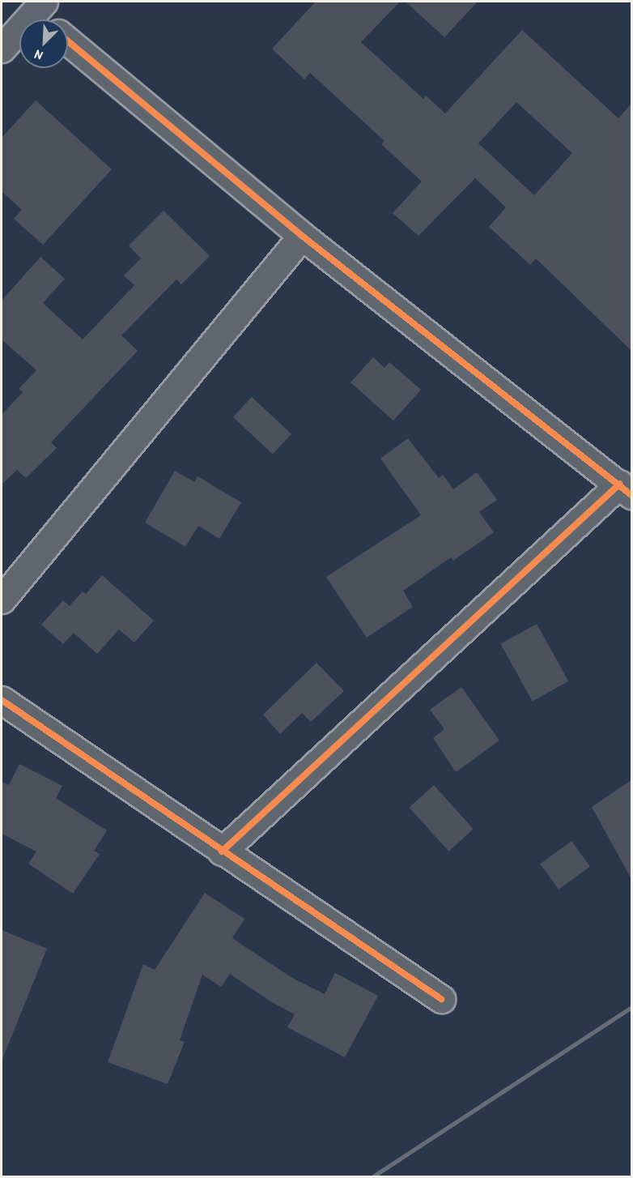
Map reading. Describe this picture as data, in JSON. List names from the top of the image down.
{
  "north": "bottom left"
}
